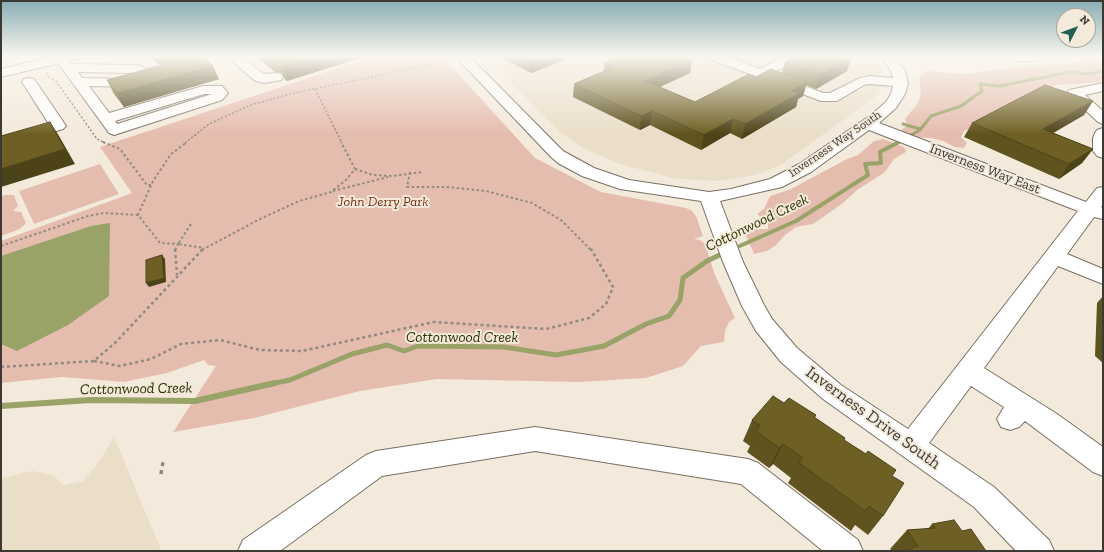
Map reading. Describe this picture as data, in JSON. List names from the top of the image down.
{
  "streets": {
    "street": ["Inverness Way South", "Inverness Way East", "Inverness Drive South"]
  },
  "crossings": [
    ["Inverness Way South", "Inverness Way East"],
    ["Inverness Way South", "Inverness Drive South"]
  ],
  "water": ["Cottonwood Creek"],
  "parks": ["John Derry Park"],
  "north": "top right"
}
